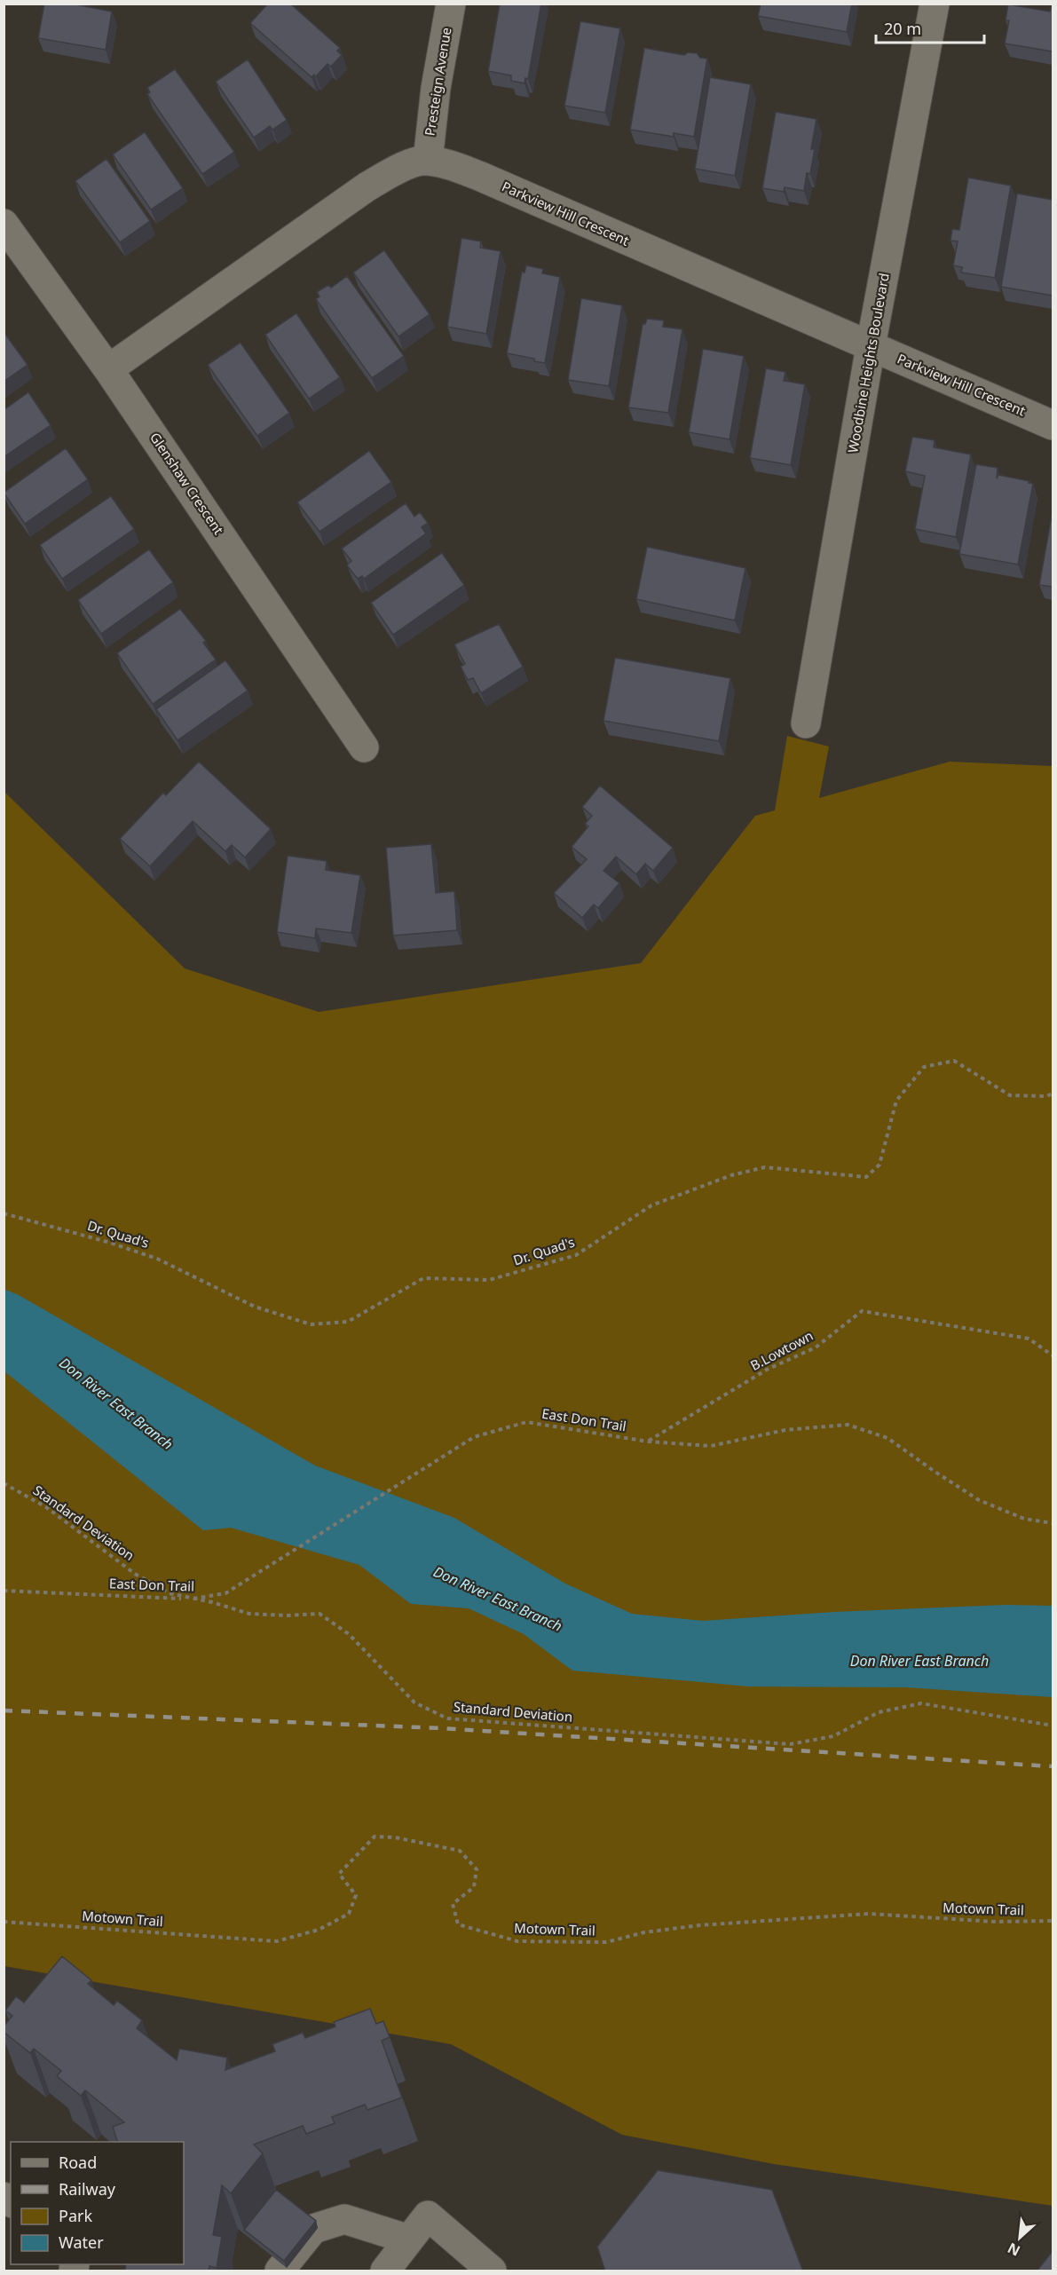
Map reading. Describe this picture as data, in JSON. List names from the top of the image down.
{
  "streets": {
    "street": [
      "Presteign Avenue",
      "Parkview Hill Crescent",
      "Woodbine Heights Boulevard",
      "Glenshaw Crescent"
    ],
    "path": [
      "Dr. Quad's",
      "B.Lowtown",
      "East Don Trail",
      "Standard Deviation",
      "Motown Trail"
    ]
  },
  "crossings": [
    ["Presteign Avenue", "Parkview Hill Crescent"],
    ["Parkview Hill Crescent", "Woodbine Heights Boulevard"],
    ["Parkview Hill Crescent", "Glenshaw Crescent"],
    ["B.Lowtown", "East Don Trail"],
    ["East Don Trail", "Standard Deviation"]
  ],
  "water": ["Don River East Branch"],
  "legend": [
    "Road",
    "Railway",
    "Park",
    "Water"
  ],
  "scale_bar": "20 m",
  "north": "bottom left"
}
